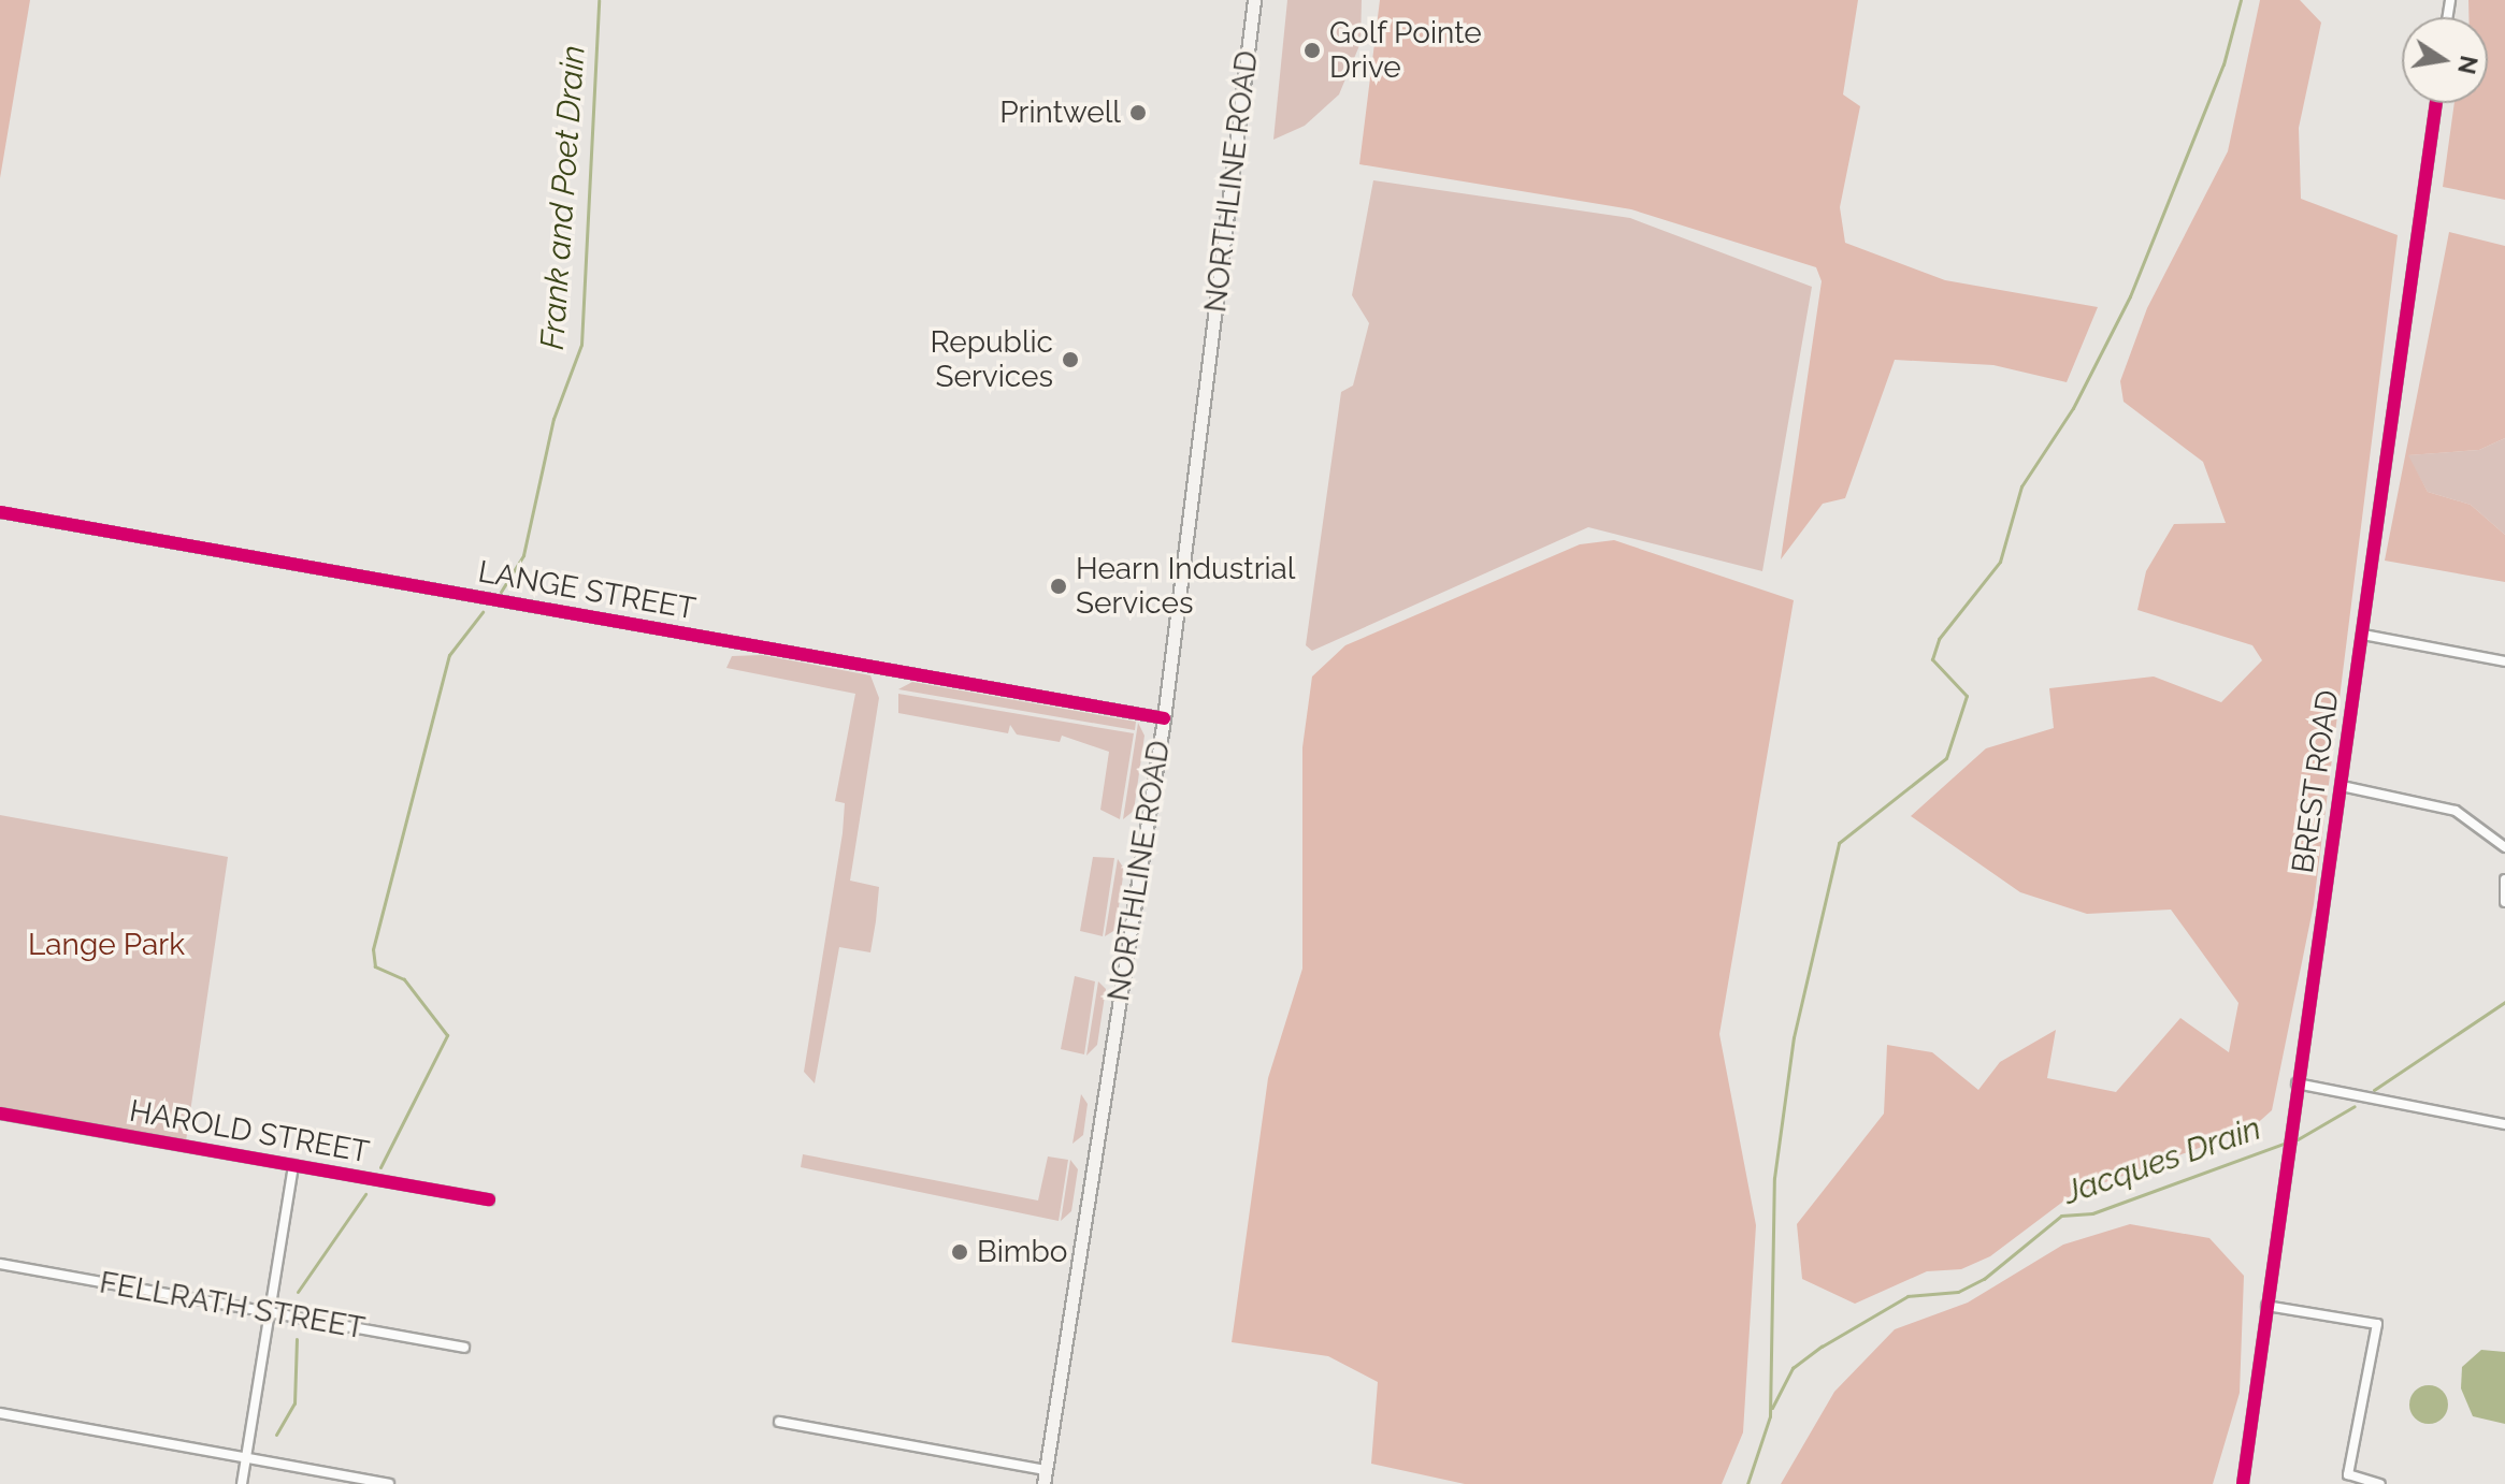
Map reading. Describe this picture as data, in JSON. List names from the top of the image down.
{
  "streets": {
    "main road": ["NORTHLINE ROAD"],
    "street": [
      "LANGE STREET",
      "BREST ROAD",
      "HAROLD STREET",
      "FELLRATH STREET"
    ]
  },
  "crossings": [
    ["NORTHLINE ROAD", "LANGE STREET"]
  ],
  "water": ["Frank and Poet Drain", "Jacques Drain"],
  "parks": ["Lange Park"],
  "places": [
    "Golf Pointe Drive",
    "Printwell",
    "Republic Services",
    "Hearn Industrial Services",
    "Bimbo"
  ],
  "north": "right"
}
